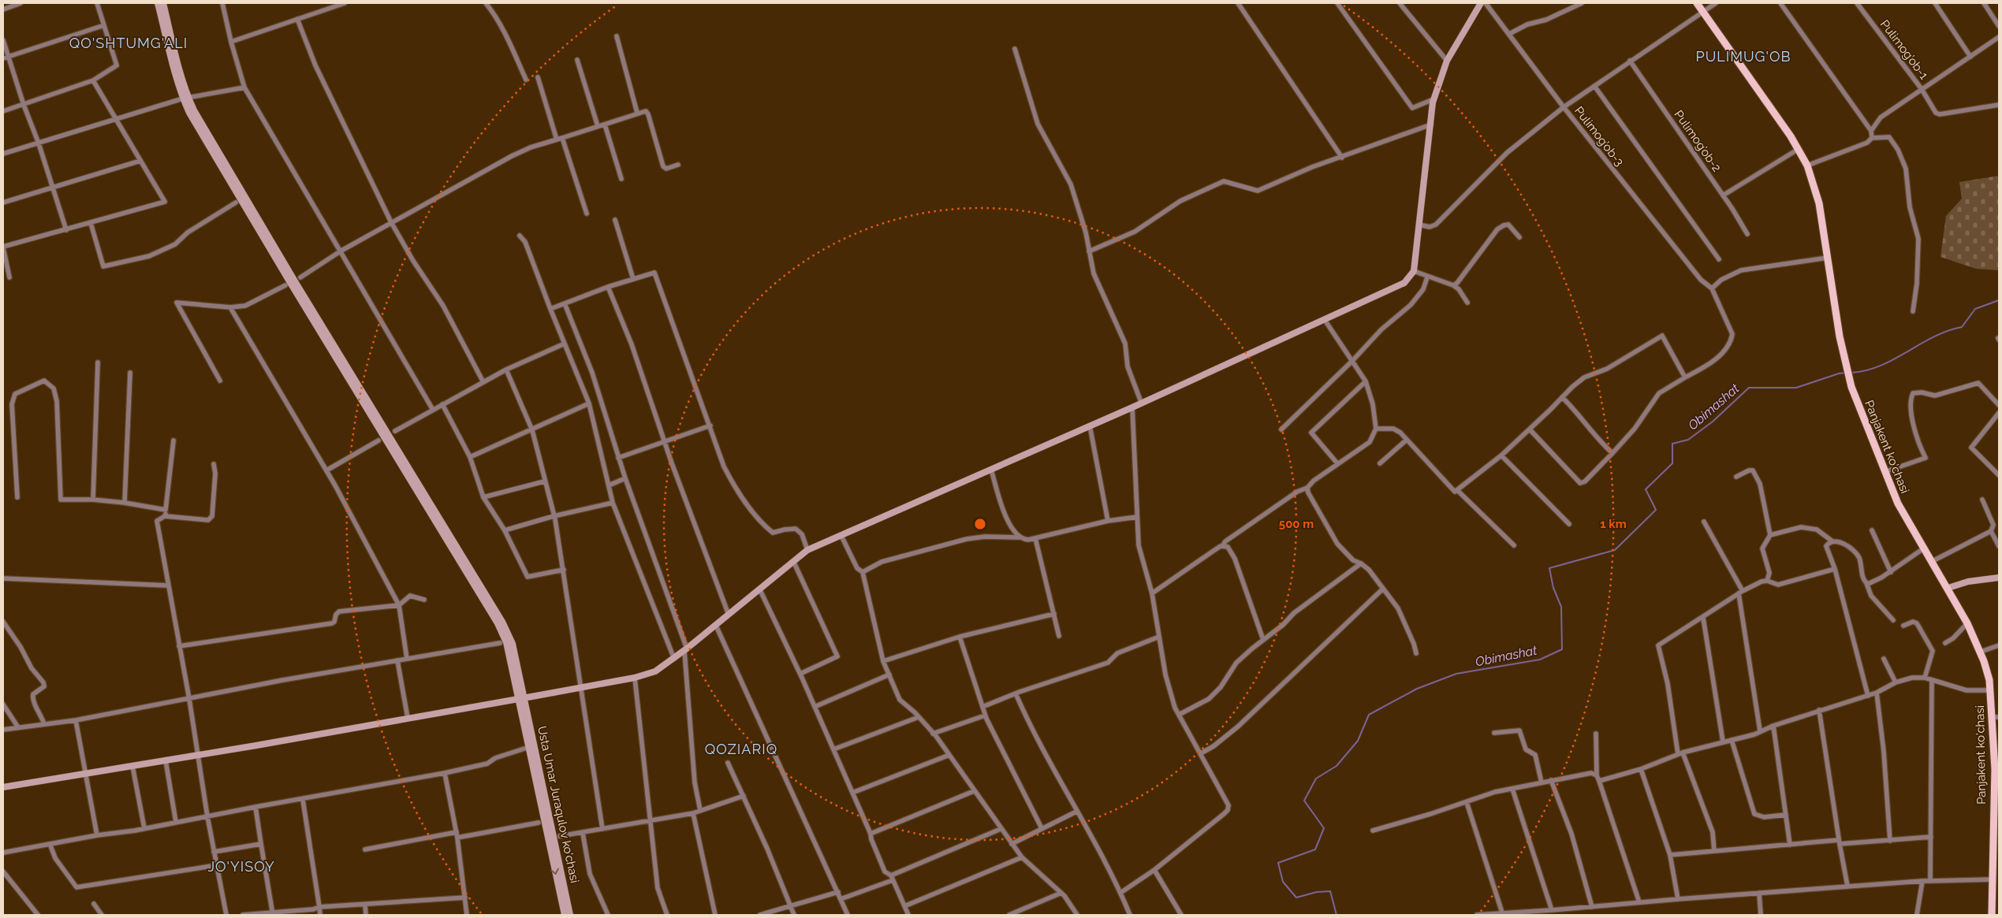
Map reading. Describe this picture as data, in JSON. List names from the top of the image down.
{
  "streets": {
    "main road": ["Panjakent ko'chasi", "Usta Umar Juraqulov ko'chasi"],
    "street": ["Pulimog’ob-1", "Pulimog’ob-3", "Pulimog’ob-2"]
  },
  "districts": [
    "QO'SHTUMG'ALI",
    "PULIMUG'OB",
    "QOZIARIQ",
    "JO'YISOY"
  ],
  "water": ["Obimashat"],
  "rings": ["500 m", "1 km"]
}
